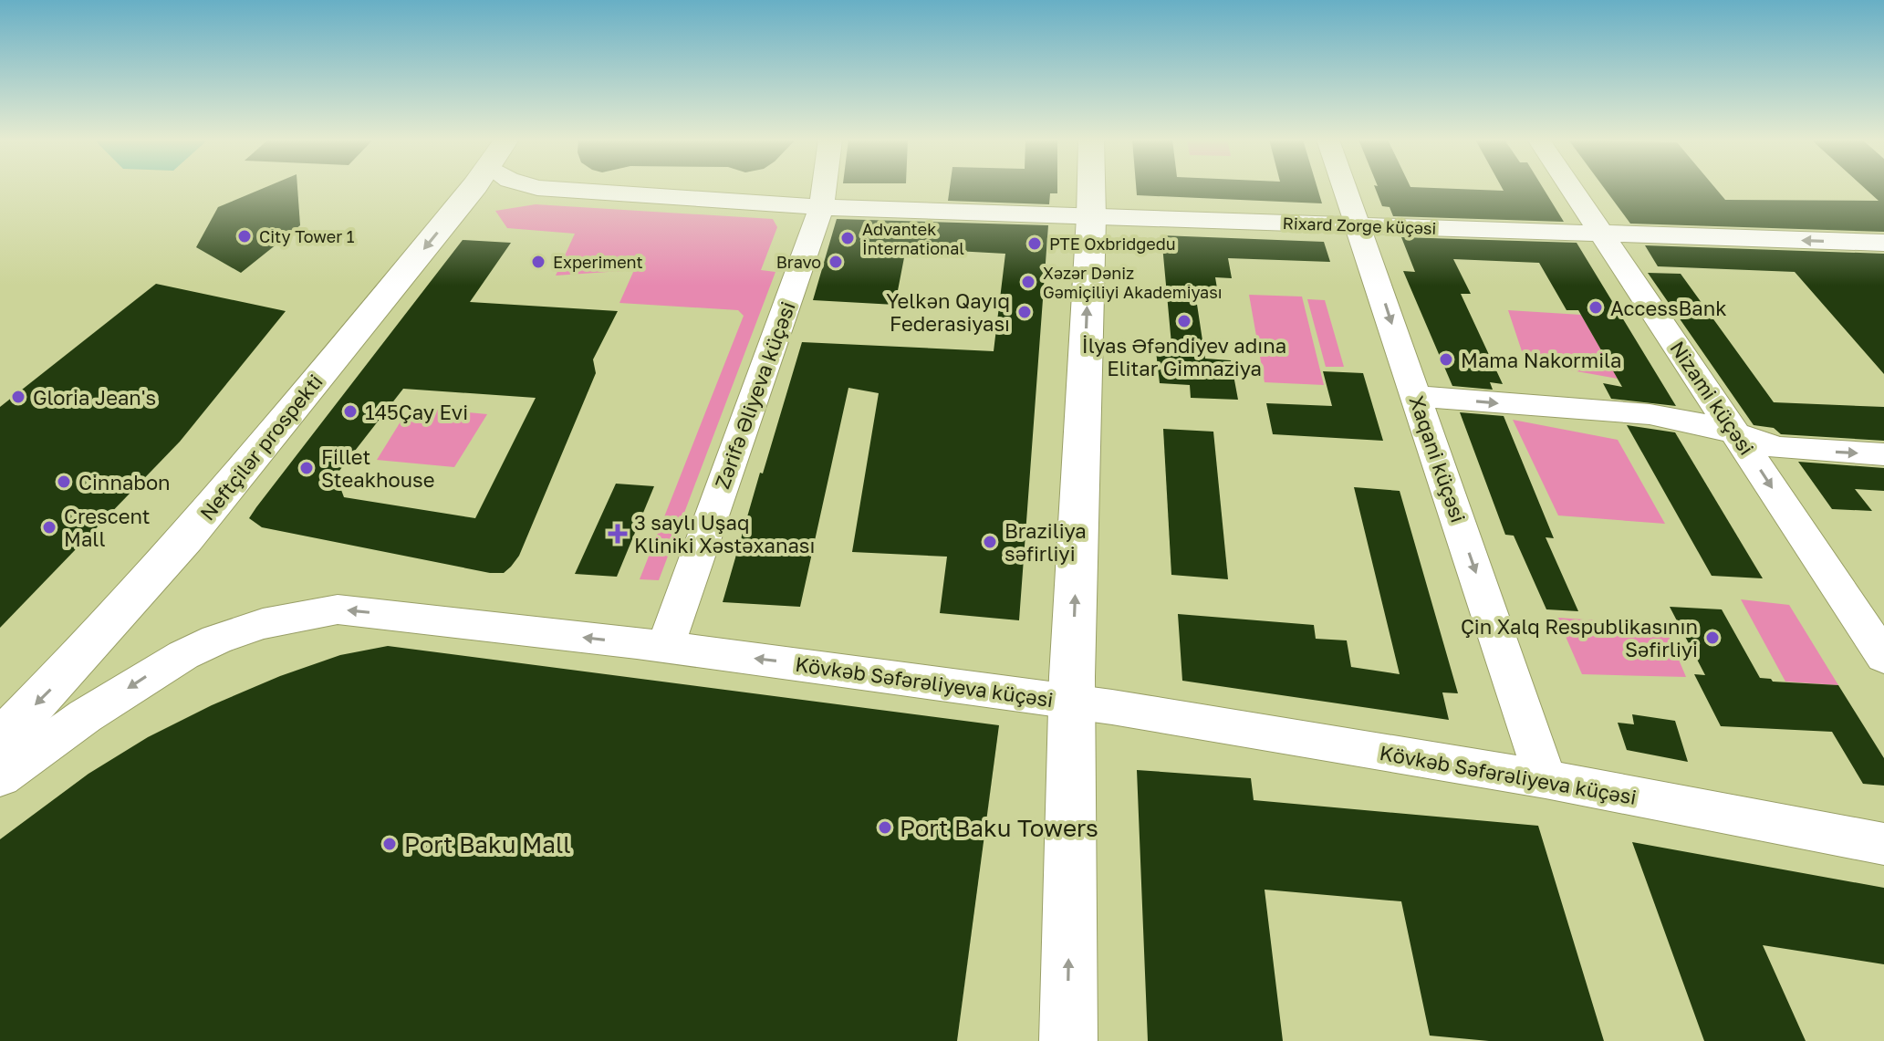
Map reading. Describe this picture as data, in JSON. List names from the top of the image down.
{
  "streets": {
    "highway": ["Neftçilər prospekti"],
    "street": [
      "Rixard Zorge küçəsi",
      "Zərifə Əliyeva küçəsi",
      "Nizami küçəsi",
      "Xaqani küçəsi",
      "Kövkəb Səfərəliyeva küçəsi"
    ]
  },
  "crossings": [
    ["Rixard Zorge küçəsi", "Zərifə Əliyeva küçəsi"],
    ["Rixard Zorge küçəsi", "Nizami küçəsi"],
    ["Rixard Zorge küçəsi", "Xaqani küçəsi"],
    ["Zərifə Əliyeva küçəsi", "Kövkəb Səfərəliyeva küçəsi"],
    ["Xaqani küçəsi", "Kövkəb Səfərəliyeva küçəsi"]
  ],
  "one_way": [
    "Nizami küçəsi",
    "Neftçilər prospekti",
    "Xaqani küçəsi",
    "Kövkəb Səfərəliyeva küçəsi"
  ],
  "places": {
    "other": [
      "City Tower 1",
      "Advantek İnternational",
      "PTE Oxbridgedu",
      "Experiment",
      "Bravo",
      "Xəzər Dəniz Gəmiçiliyi Akademiyası",
      "AccessBank",
      "Yelkən Qayıq Federasiyası",
      "İlyas Əfəndiyev adına Elitar Gimnaziya",
      "Mama Nakormila",
      "Gloria Jean's",
      "145Çay Evi",
      "Fillet Steakhouse",
      "Cinnabon",
      "Crescent Mall",
      "Braziliya səfirliyi",
      "Çin Xalq Respublikasının Səfirliyi",
      "Port Baku Towers",
      "Port Baku Mall"
    ],
    "health": ["3 saylı Uşaq Kliniki Xəstəxanası"]
  }
}
